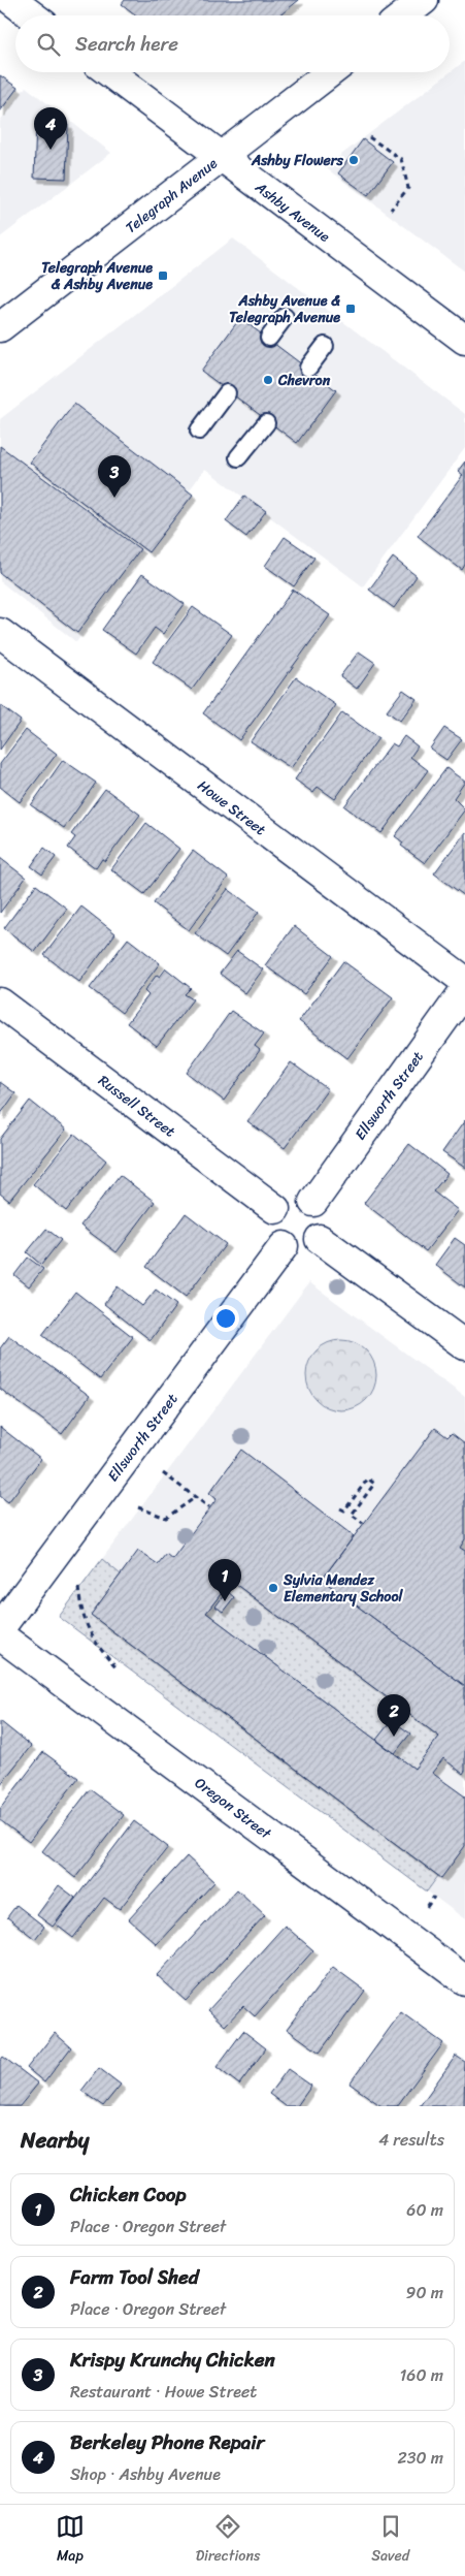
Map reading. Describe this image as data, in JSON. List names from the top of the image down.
{
  "streets": {
    "street": [
      "Telegraph Avenue",
      "Ashby Avenue",
      "Howe Street",
      "Ellsworth Street",
      "Russell Street",
      "Oregon Street"
    ]
  },
  "crossings": [
    ["Telegraph Avenue", "Ashby Avenue"],
    ["Ellsworth Street", "Russell Street"]
  ],
  "places": {
    "other": ["Ashby Flowers", "Chevron", "Sylvia Mendez Elementary School"],
    "transit": ["Telegraph Avenue & Ashby Avenue", "Ashby Avenue & Telegraph Avenue"]
  },
  "page": {
    "search": "Search here",
    "pins": [
      "4",
      "3",
      "1",
      "2"
    ],
    "heading": ["Nearby", "4 results"],
    "list": [
      {
        "mark": "1",
        "name": "Chicken Coop",
        "note": "Place · Oregon Street",
        "value": "60 m"
      },
      {
        "mark": "2",
        "name": "Farm Tool Shed",
        "note": "Place · Oregon Street",
        "value": "90 m"
      },
      {
        "mark": "3",
        "name": "Krispy Krunchy Chicken",
        "note": "Restaurant · Howe Street",
        "value": "160 m"
      },
      {
        "mark": "4",
        "name": "Berkeley Phone Repair",
        "note": "Shop · Ashby Avenue",
        "value": "230 m"
      }
    ],
    "nav": ["Map", "Directions", "Saved"]
  }
}
